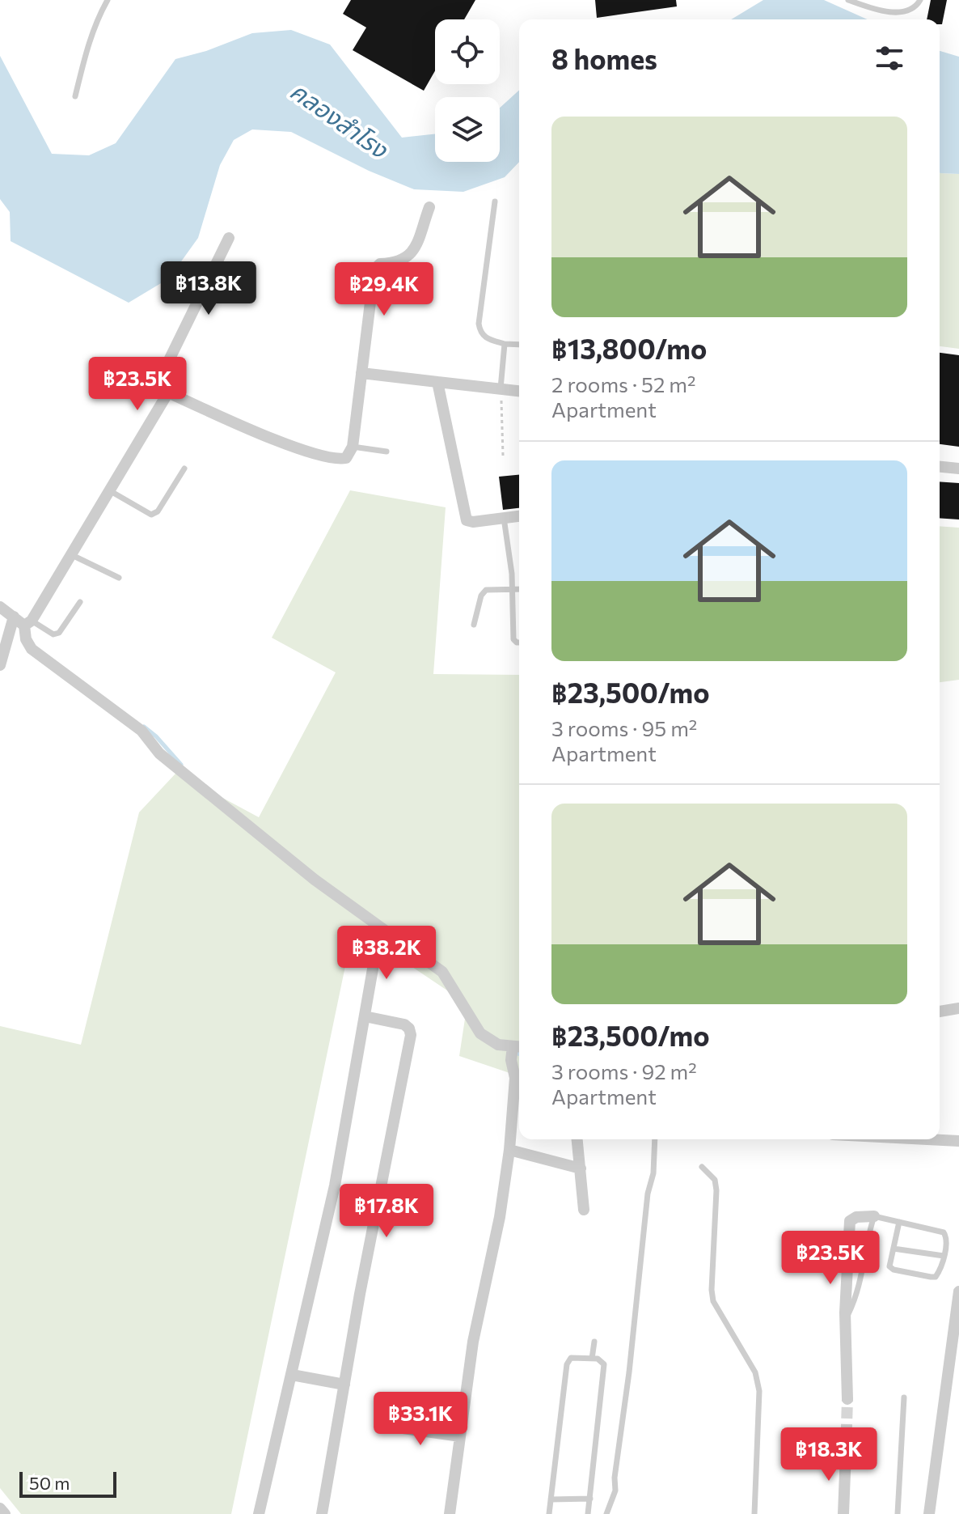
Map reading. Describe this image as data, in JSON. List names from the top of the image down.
{
  "water": ["คลองสำโรง"],
  "scale_bar": "50 m",
  "page": {
    "heading": "8 homes",
    "list": [
      {
        "name": "฿13,800/mo",
        "note": "2 rooms · 52 m² · Apartment"
      },
      {
        "name": "฿23,500/mo",
        "note": "3 rooms · 95 m² · Apartment"
      },
      {
        "name": "฿23,500/mo",
        "note": "3 rooms · 92 m² · Apartment"
      }
    ],
    "price": [
      "฿13.8K",
      "฿29.4K",
      "฿23.5K",
      "฿38.2K",
      "฿17.8K",
      "฿23.5K",
      "฿33.1K",
      "฿18.3K"
    ],
    "scale": "50 m"
  }
}
